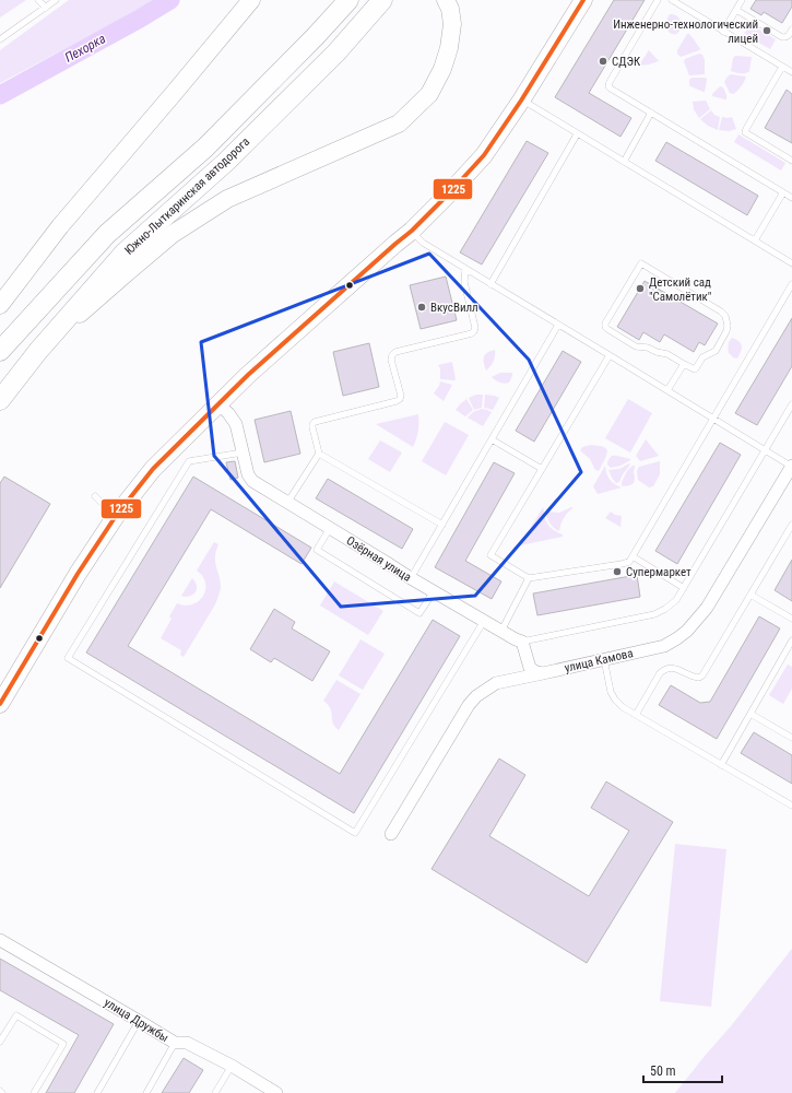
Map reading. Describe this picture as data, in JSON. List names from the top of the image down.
{
  "streets": {
    "main road": ["Южно-Лыткаринская автодорога"],
    "street": ["Озёрная улица", "улица Камова", "улица Дружбы"]
  },
  "water": ["Пехорка"],
  "places": [
    "Инженерно-технологический лицей",
    "СДЭК",
    "Детский сад \"Самолётик\"",
    "ВкусВилл",
    "Супермаркет"
  ],
  "lines": ["transit line 1225"],
  "scale_bar": "50 m"
}
